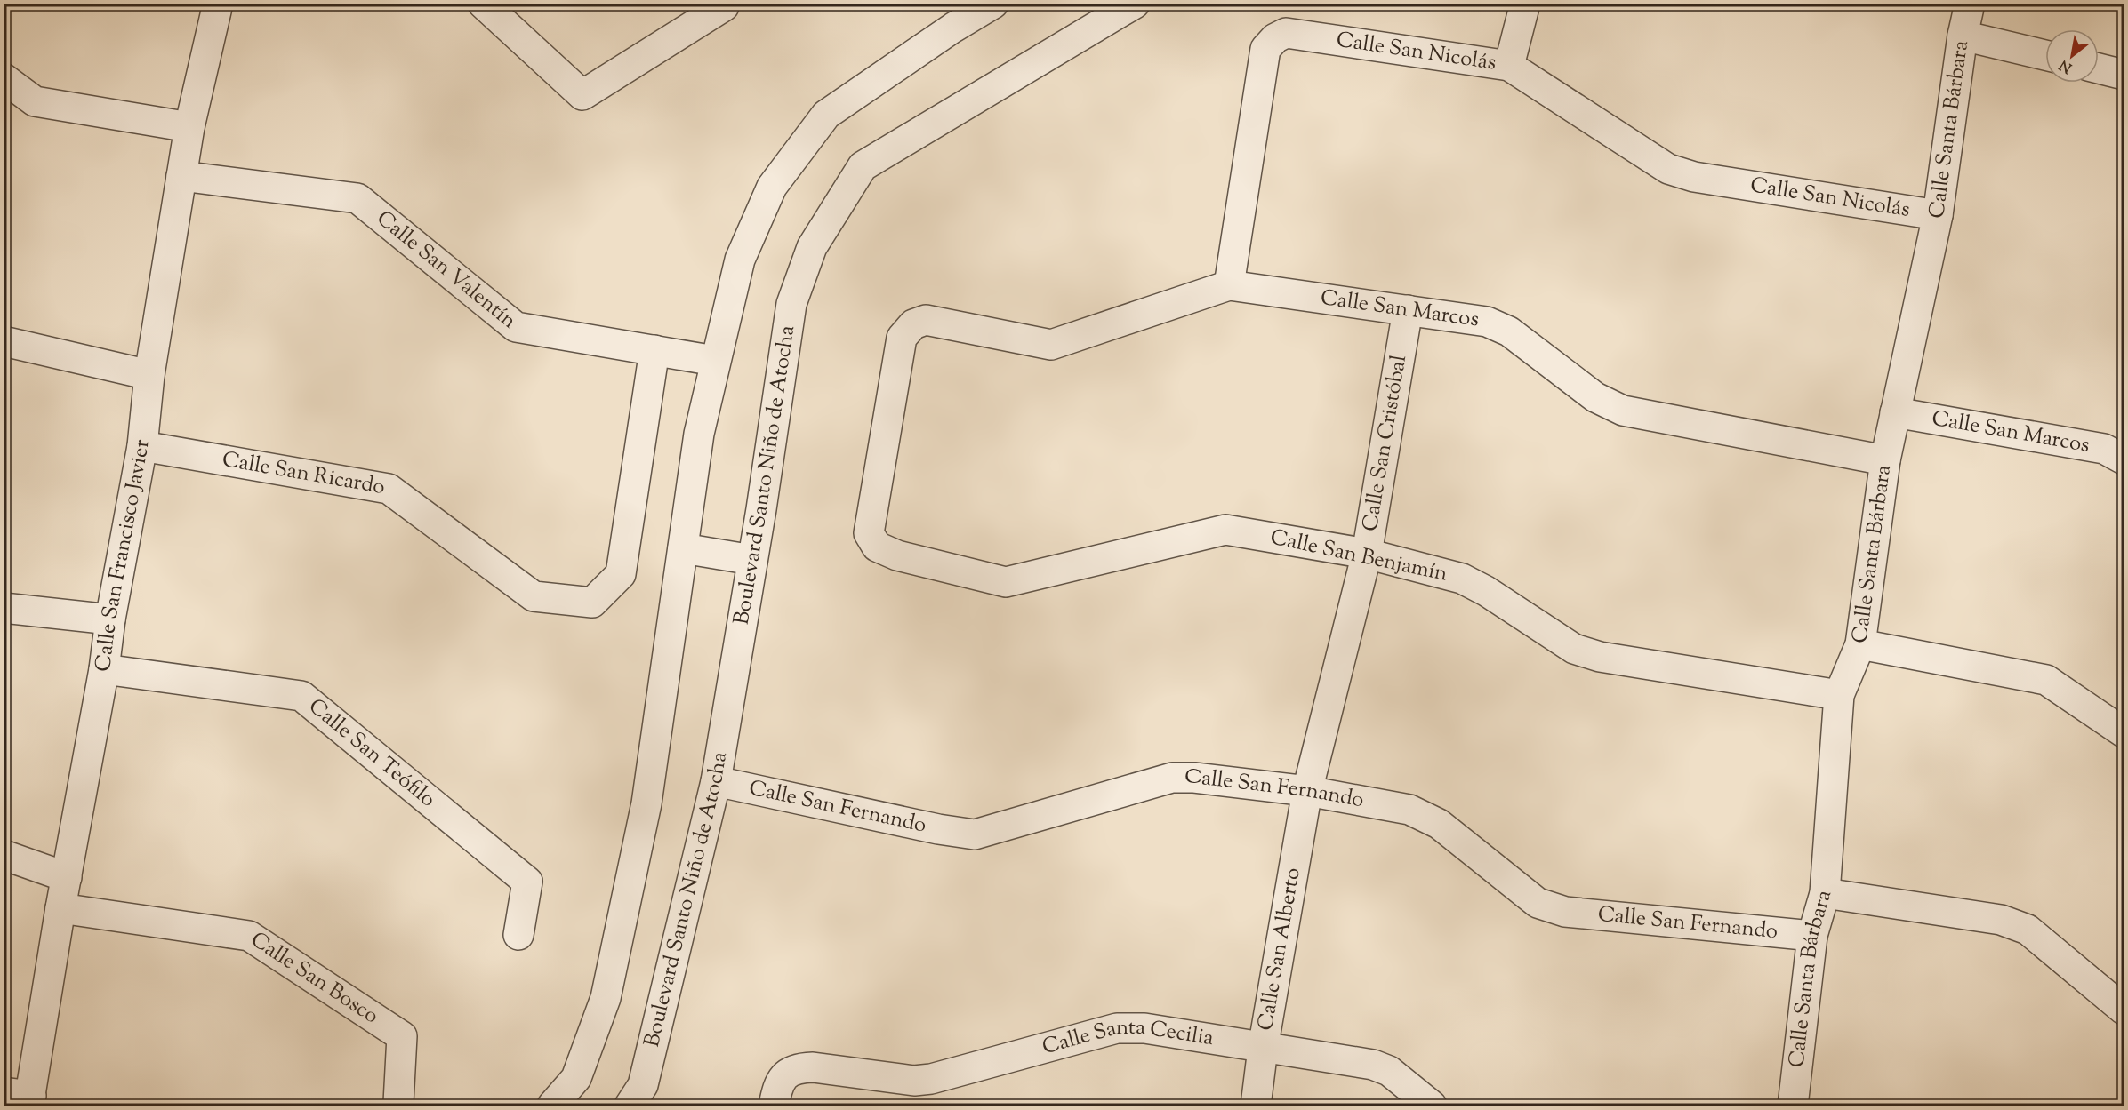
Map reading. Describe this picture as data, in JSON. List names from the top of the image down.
{
  "streets": {
    "street": [
      "Calle San Nicolás",
      "Calle Santa Bárbara",
      "Calle San Valentín",
      "Calle San Marcos",
      "Calle San Cristóbal",
      "Boulevard Santo Niño de Atocha",
      "Calle San Ricardo",
      "Calle San Francisco Javier",
      "Calle San Benjamín",
      "Calle San Teófilo",
      "Calle San Fernando",
      "Calle San Alberto",
      "Calle San Bosco",
      "Calle Santa Cecilia"
    ]
  },
  "crossings": [
    ["Calle San Nicolás", "Calle Santa Bárbara"],
    ["Calle San Nicolás", "Calle San Marcos"],
    ["Calle Santa Bárbara", "Calle San Marcos"],
    ["Calle Santa Bárbara", "Calle San Benjamín"],
    ["Calle Santa Bárbara", "Calle San Fernando"],
    ["Calle San Valentín", "Calle San Ricardo"],
    ["Calle San Valentín", "Calle San Francisco Javier"],
    ["Calle San Marcos", "Calle San Cristóbal"],
    ["Calle San Marcos", "Calle San Benjamín"],
    ["Calle San Cristóbal", "Calle San Benjamín"],
    ["Calle San Cristóbal", "Calle San Fernando"],
    ["Calle San Cristóbal", "Calle San Alberto"],
    ["Boulevard Santo Niño de Atocha", "Calle San Fernando"],
    ["Calle San Ricardo", "Calle San Francisco Javier"],
    ["Calle San Francisco Javier", "Calle San Teófilo"],
    ["Calle San Francisco Javier", "Calle San Bosco"],
    ["Calle San Fernando", "Calle San Alberto"],
    ["Calle San Alberto", "Calle Santa Cecilia"]
  ],
  "north": "bottom left"
}
